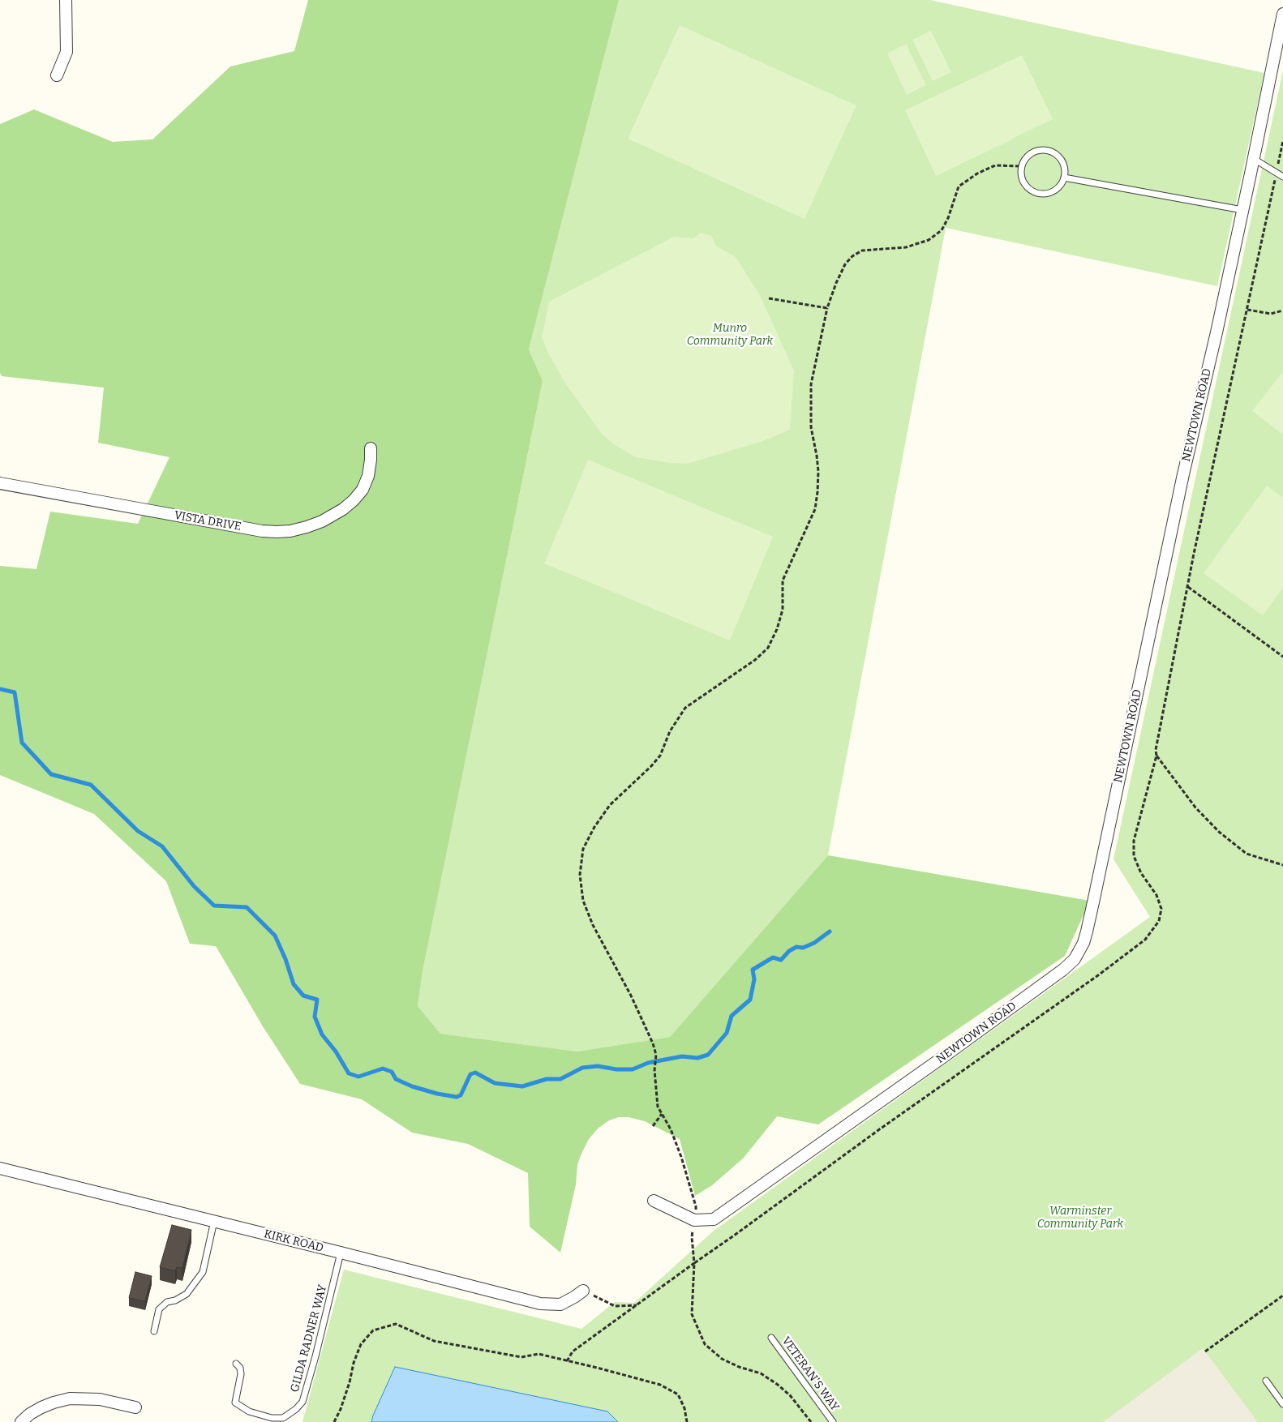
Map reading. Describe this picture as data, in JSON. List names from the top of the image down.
{
  "streets": {
    "street": ["NEWTOWN ROAD", "VISTA DRIVE", "KIRK ROAD"],
    "lane": ["GILDA RADNER WAY", "VETERAN'S WAY"]
  },
  "crossings": [
    ["KIRK ROAD", "GILDA RADNER WAY"]
  ],
  "parks": ["Munro Community Park", "Warminster Community Park"]
}
